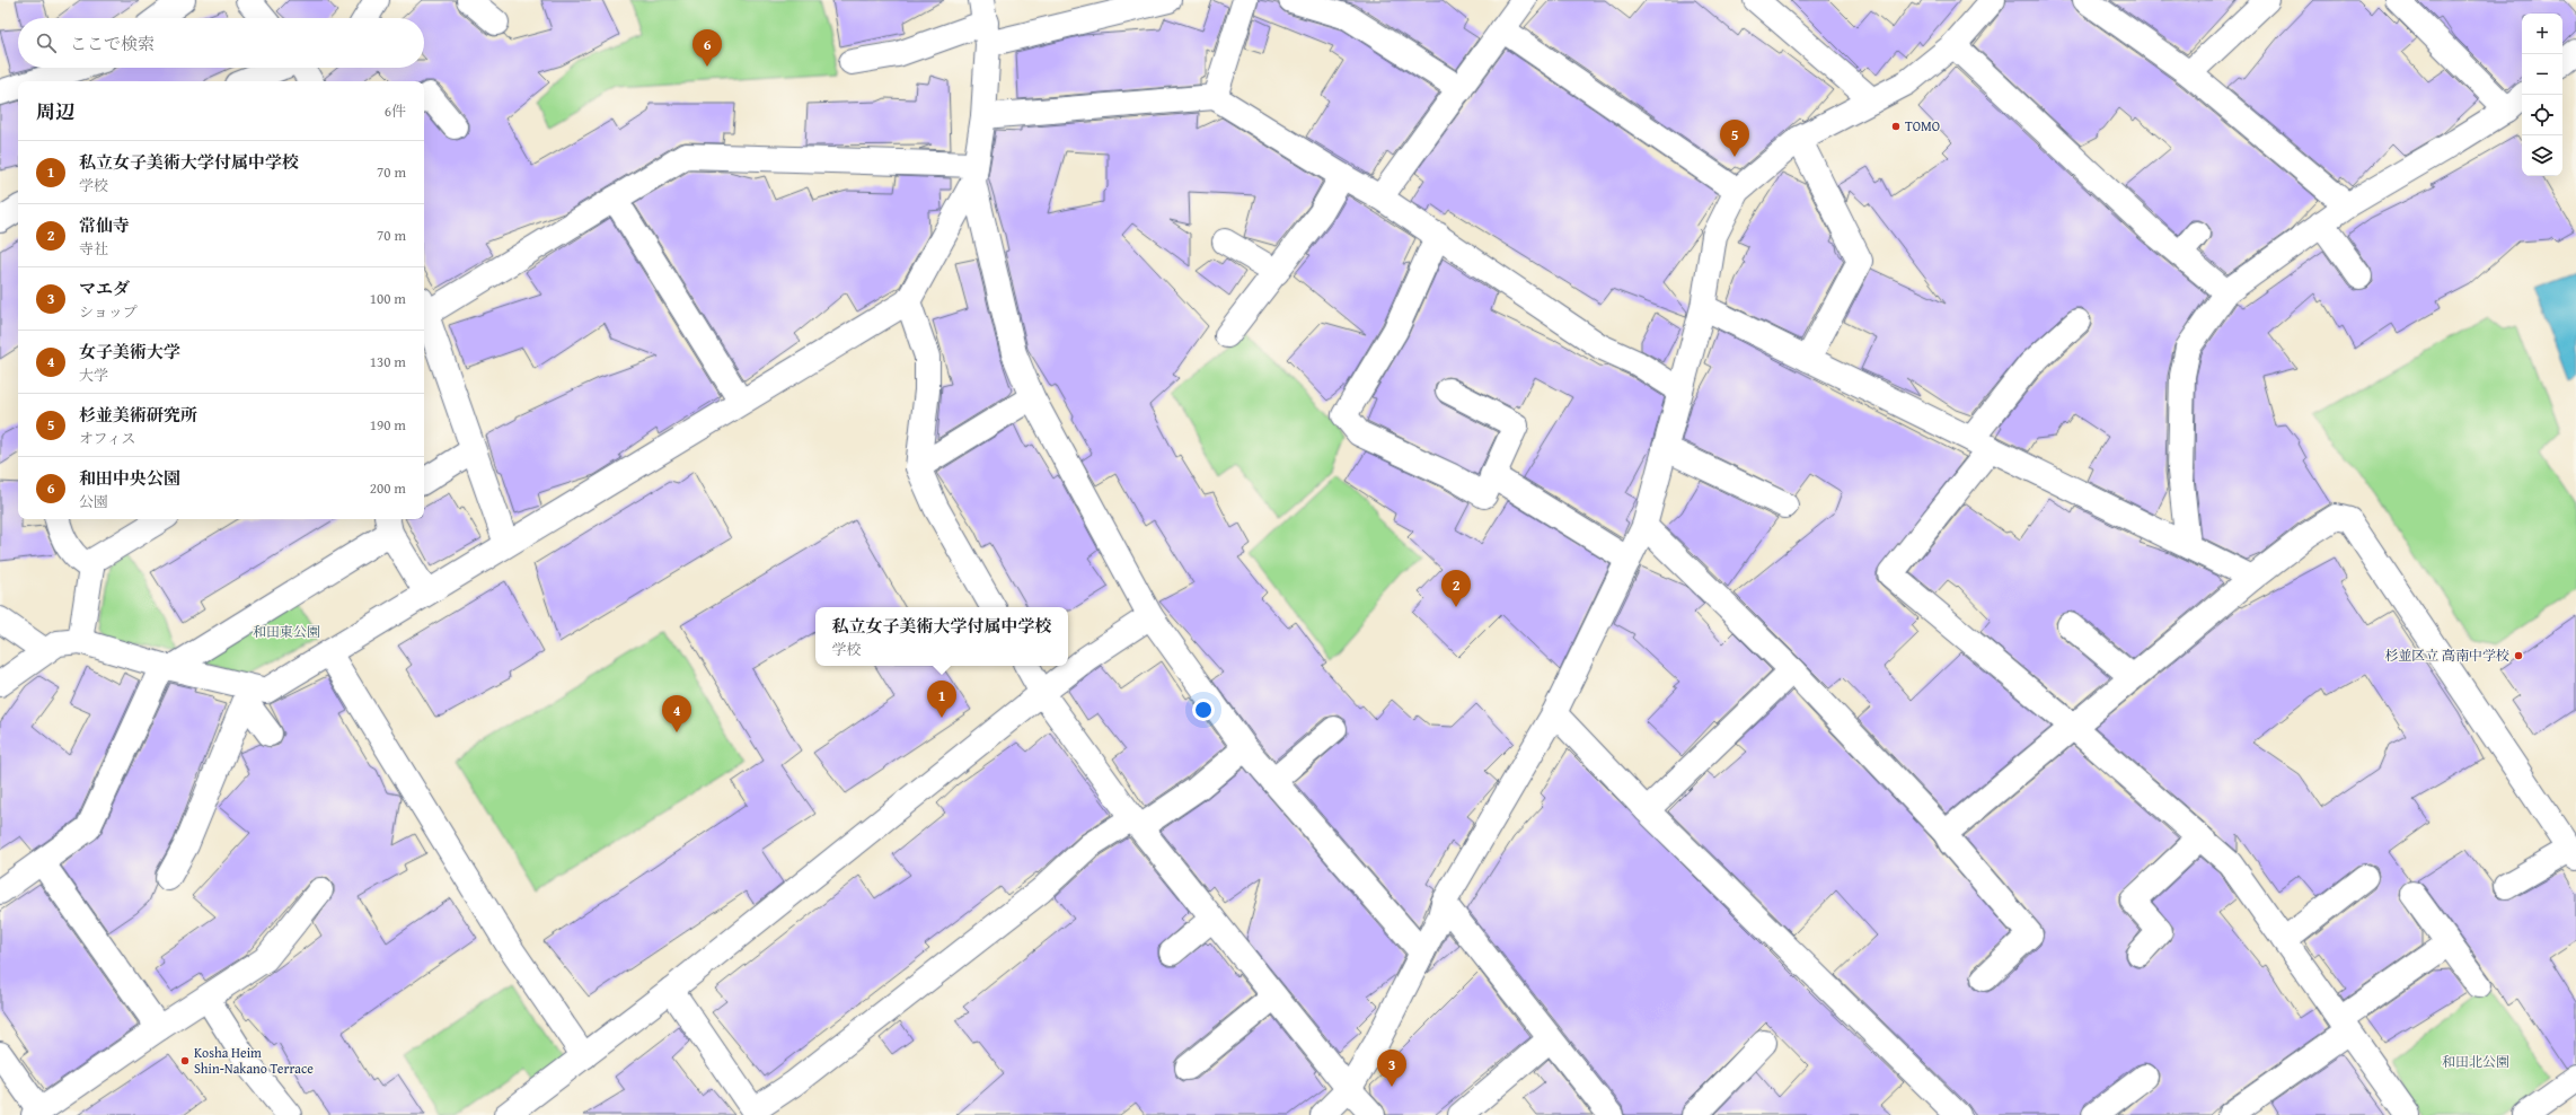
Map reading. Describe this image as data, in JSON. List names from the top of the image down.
{
  "parks": ["和田東公園", "和田北公園"],
  "places": ["TOMO", "杉並区立 高南中学校", "Kosha Heim Shin-Nakano Terrace"],
  "page": {
    "map_buttons": ["+", "−"],
    "search": "ここで検索",
    "pins": [
      "6",
      "5",
      "2",
      "1",
      "4",
      "3"
    ],
    "heading": ["周辺", "6件"],
    "list": [
      {
        "mark": "1",
        "name": "私立女子美術大学付属中学校",
        "note": "学校",
        "value": "70 m"
      },
      {
        "mark": "2",
        "name": "常仙寺",
        "note": "寺社",
        "value": "70 m"
      },
      {
        "mark": "3",
        "name": "マエダ",
        "note": "ショップ",
        "value": "100 m"
      },
      {
        "mark": "4",
        "name": "女子美術大学",
        "note": "大学",
        "value": "130 m"
      },
      {
        "mark": "5",
        "name": "杉並美術研究所",
        "note": "オフィス",
        "value": "190 m"
      },
      {
        "mark": "6",
        "name": "和田中央公園",
        "note": "公園",
        "value": "200 m"
      }
    ],
    "popup": ["私立女子美術大学付属中学校", "学校"]
  }
}
